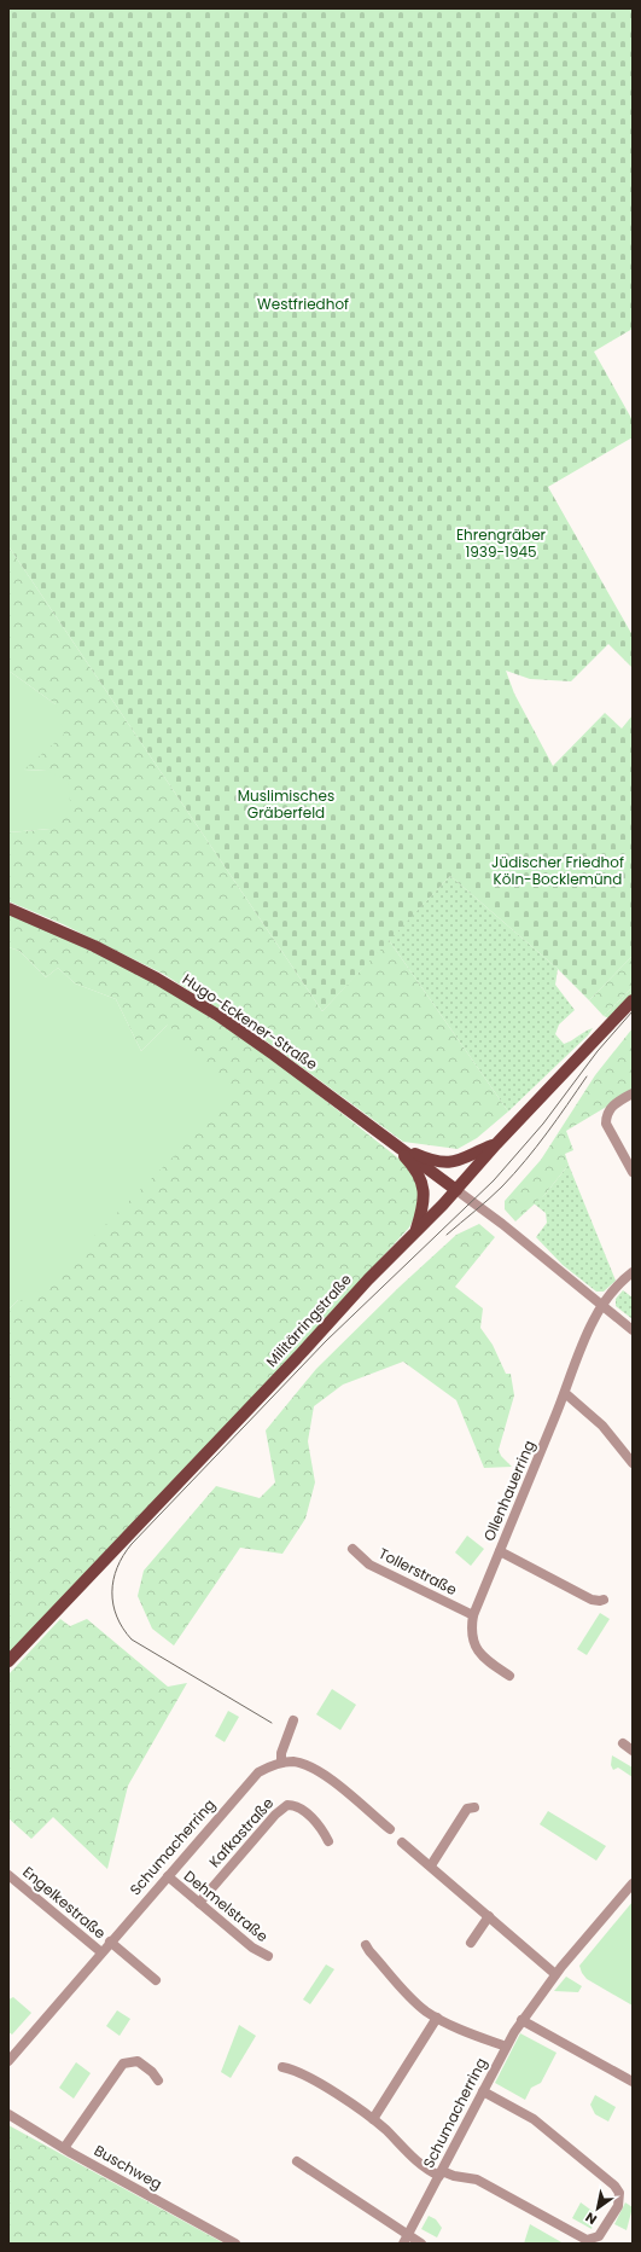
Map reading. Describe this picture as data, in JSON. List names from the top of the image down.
{
  "streets": {
    "main road": ["Hugo-Eckener-Straße", "Militärringstraße"],
    "street": [
      "Ollenhauerring",
      "Tollerstraße",
      "Kafkastraße",
      "Schumacherring",
      "Engelkestraße",
      "Dehmelstraße",
      "Buschweg"
    ]
  },
  "crossings": [
    ["Hugo-Eckener-Straße", "Militärringstraße"],
    ["Ollenhauerring", "Tollerstraße"],
    ["Kafkastraße", "Dehmelstraße"],
    ["Schumacherring", "Engelkestraße"],
    ["Schumacherring", "Dehmelstraße"]
  ],
  "parks": [
    "Westfriedhof",
    "Ehrengräber 1939-1945",
    "Muslimisches Gräberfeld",
    "Jüdischer Friedhof Köln-Bocklemünd"
  ],
  "north": "bottom left"
}
